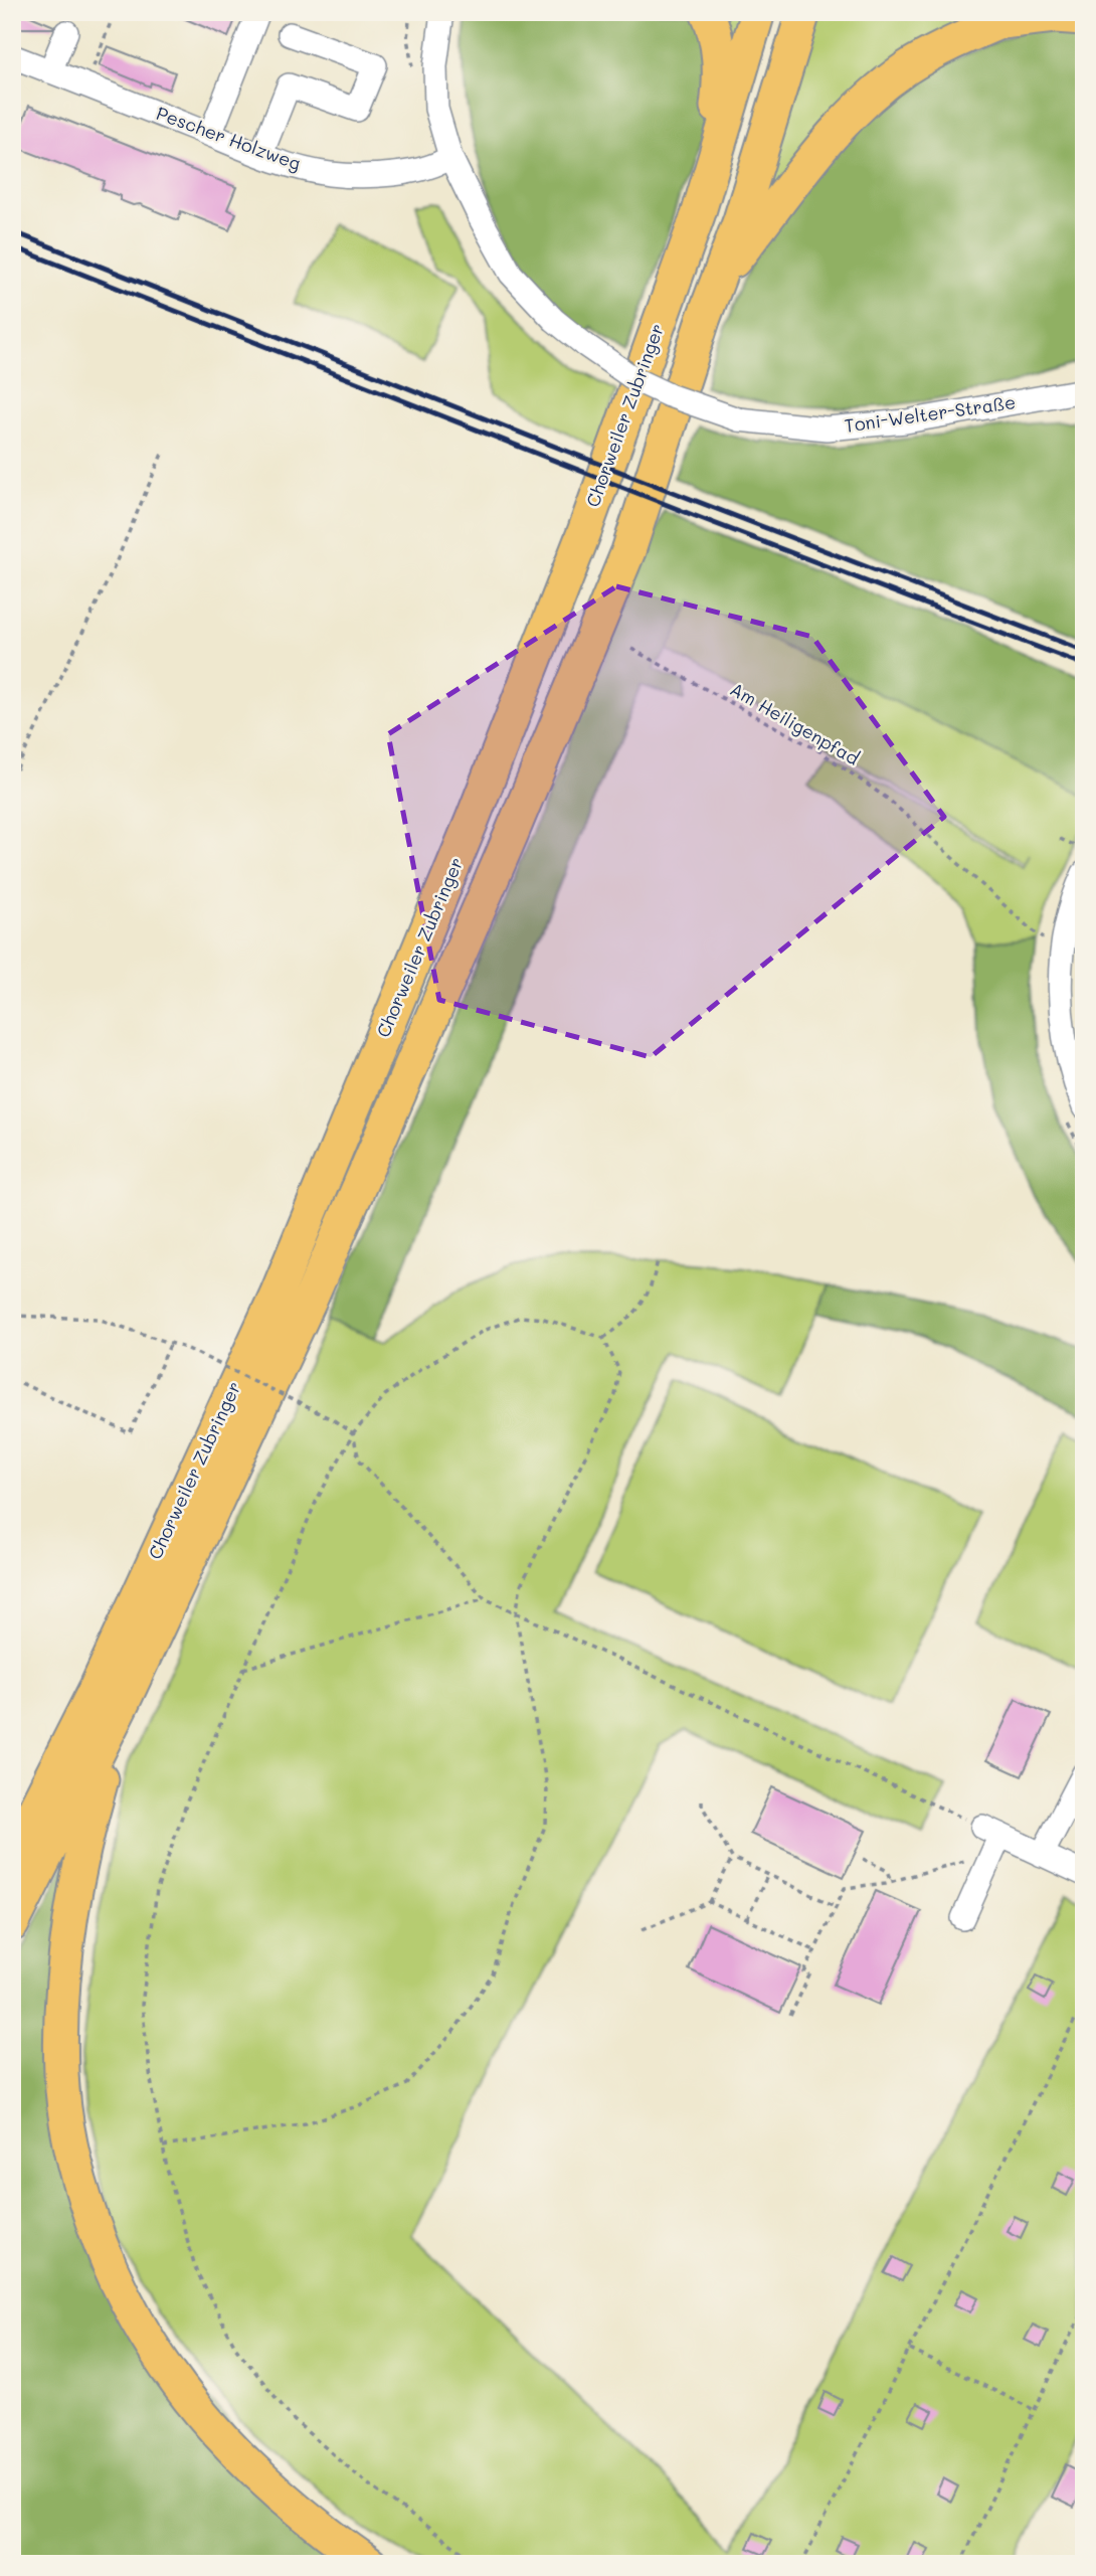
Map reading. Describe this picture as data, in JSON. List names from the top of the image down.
{
  "streets": {
    "highway": ["Chorweiler Zubringer"],
    "street": ["Pescher Holzweg", "Toni-Welter-Straße"],
    "path": ["Am Heiligenpfad"]
  },
  "crossings": [
    ["Pescher Holzweg", "Toni-Welter-Straße"]
  ]
}
